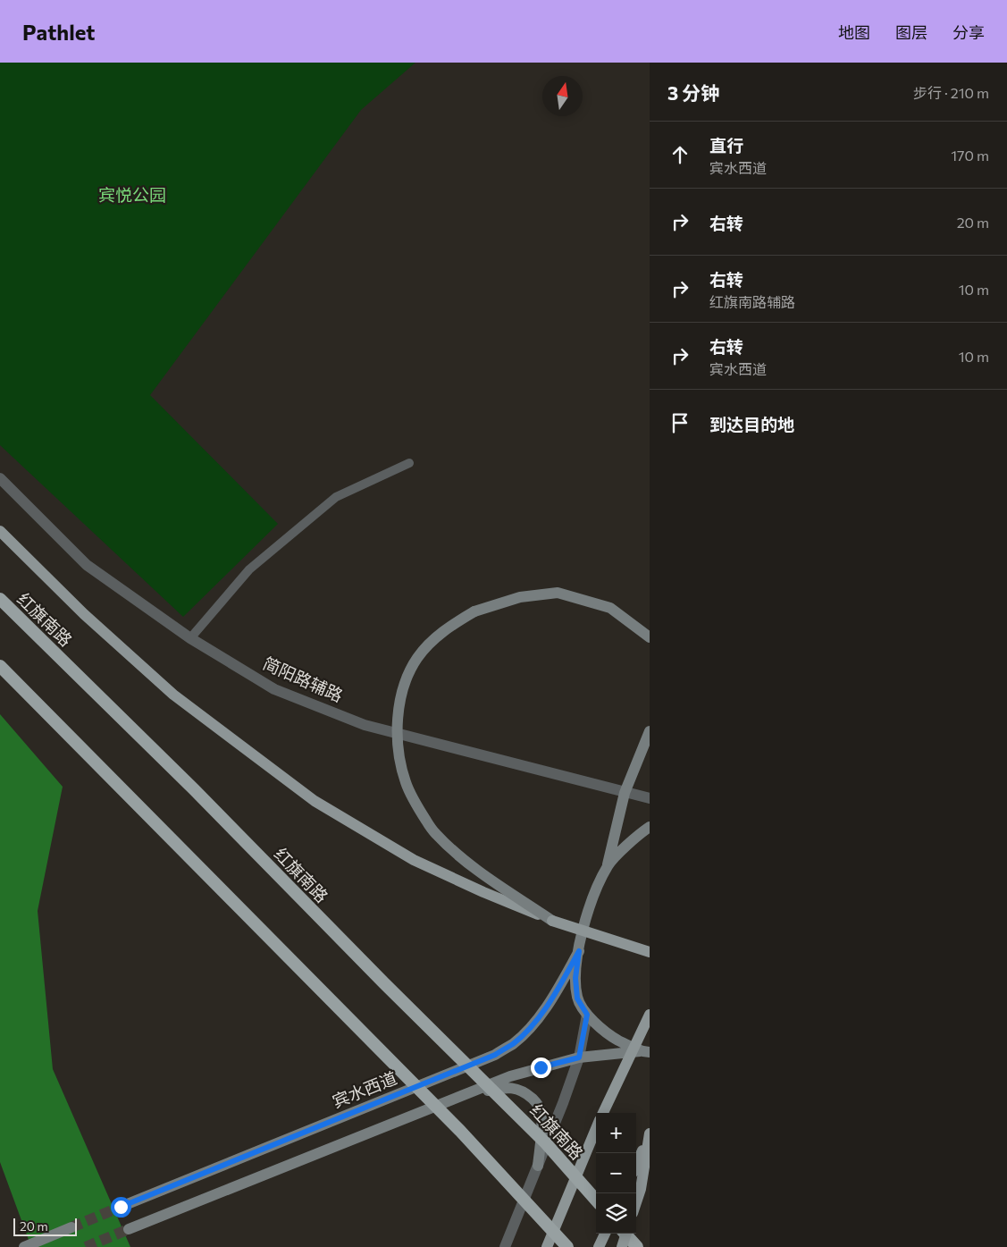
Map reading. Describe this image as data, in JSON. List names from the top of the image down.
{
  "streets": {
    "highway": ["红旗南路"],
    "main road": ["宾水西道"],
    "street": ["简阳路辅路"]
  },
  "parks": ["宾悦公园"],
  "scale_bar": "20 m",
  "north": "top",
  "page": {
    "header": "Pathlet",
    "nav": ["地图", "图层", "分享"],
    "heading": ["3 分钟", "步行 · 210 m"],
    "list": [
      ["直行", "宾水西道", "170 m"],
      ["右转", "20 m"],
      ["右转", "红旗南路辅路", "10 m"],
      ["右转", "宾水西道", "10 m"],
      "到达目的地"
    ],
    "map_buttons": ["+", "−"],
    "scale": "20 m"
  }
}
